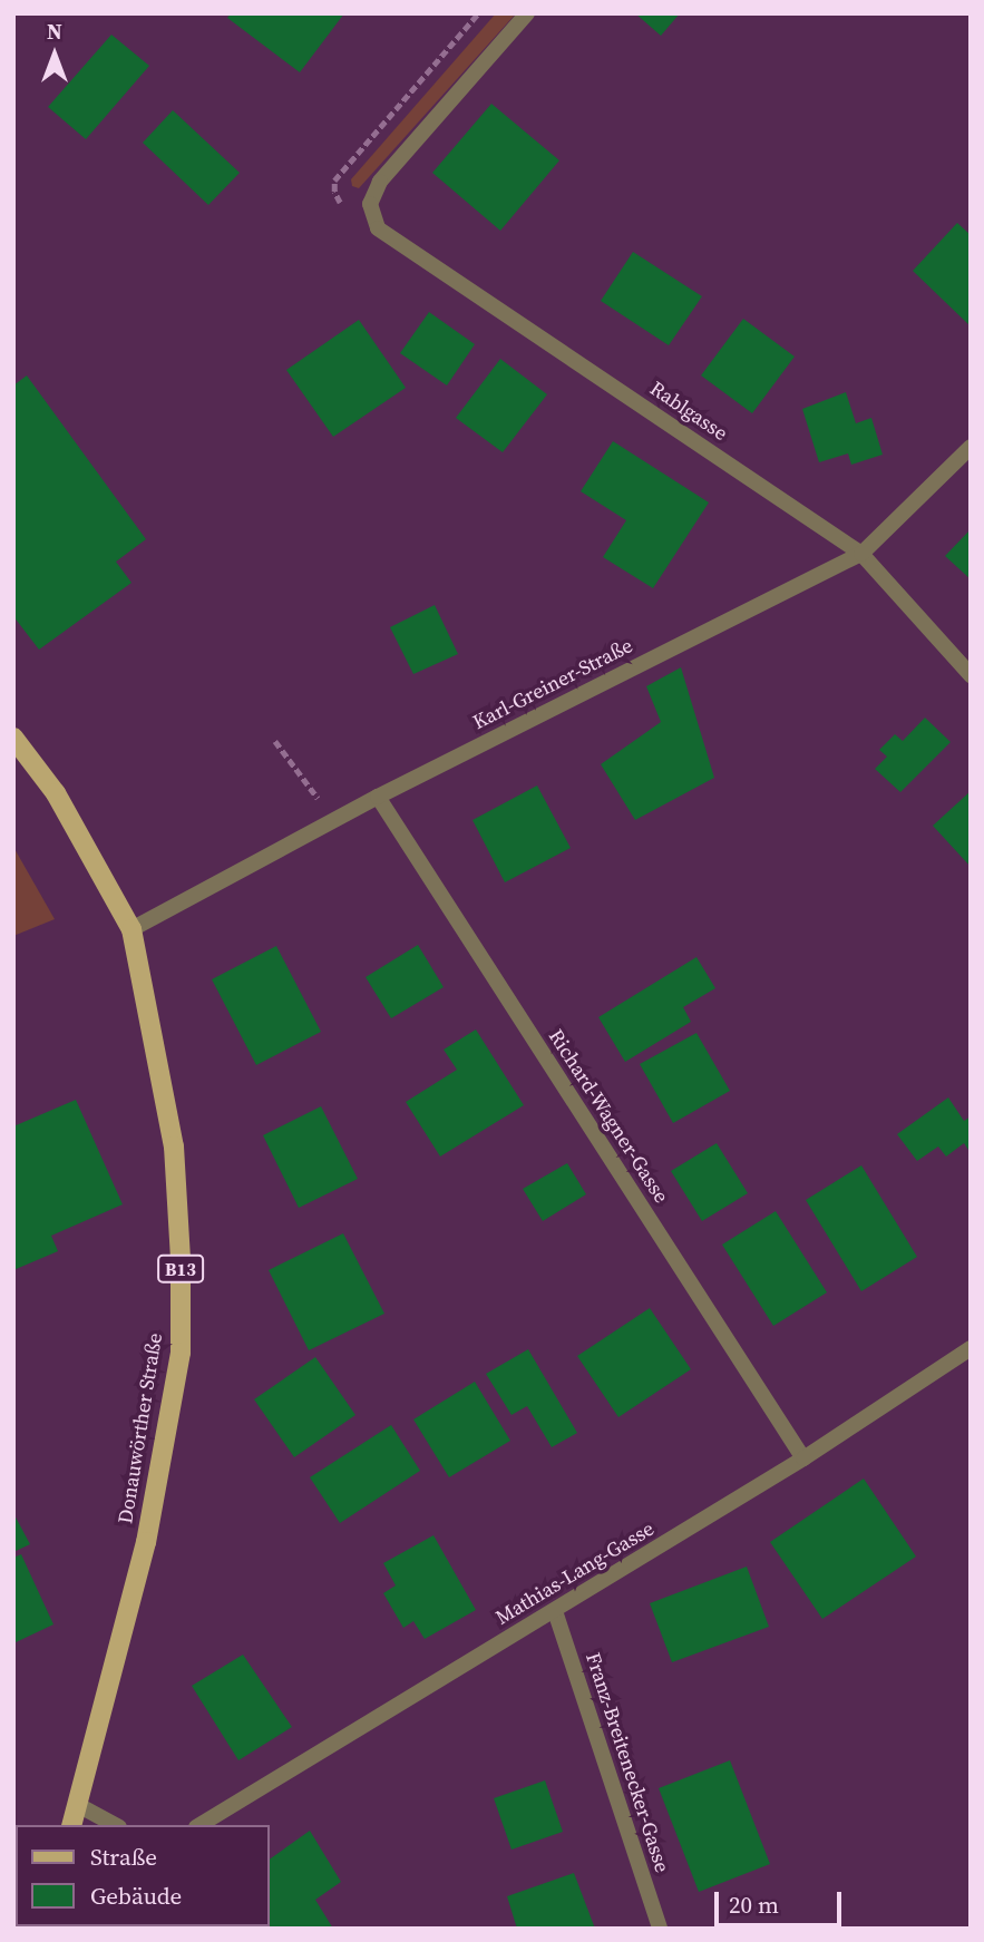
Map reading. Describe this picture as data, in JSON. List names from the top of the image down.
{
  "streets": {
    "main road": ["B13", "Donauwörther Straße"],
    "street": [
      "Rablgasse",
      "Karl-Greiner-Straße",
      "Richard-Wagner-Gasse",
      "Mathias-Lang-Gasse",
      "Franz-Breitenecker-Gasse"
    ]
  },
  "crossings": [
    ["Rablgasse", "Karl-Greiner-Straße"],
    ["Karl-Greiner-Straße", "Richard-Wagner-Gasse"],
    ["Karl-Greiner-Straße", "Donauwörther Straße"],
    ["Richard-Wagner-Gasse", "Mathias-Lang-Gasse"],
    ["Mathias-Lang-Gasse", "Franz-Breitenecker-Gasse"]
  ],
  "legend": ["Straße", "Gebäude"],
  "scale_bar": "20 m",
  "north": "top"
}
